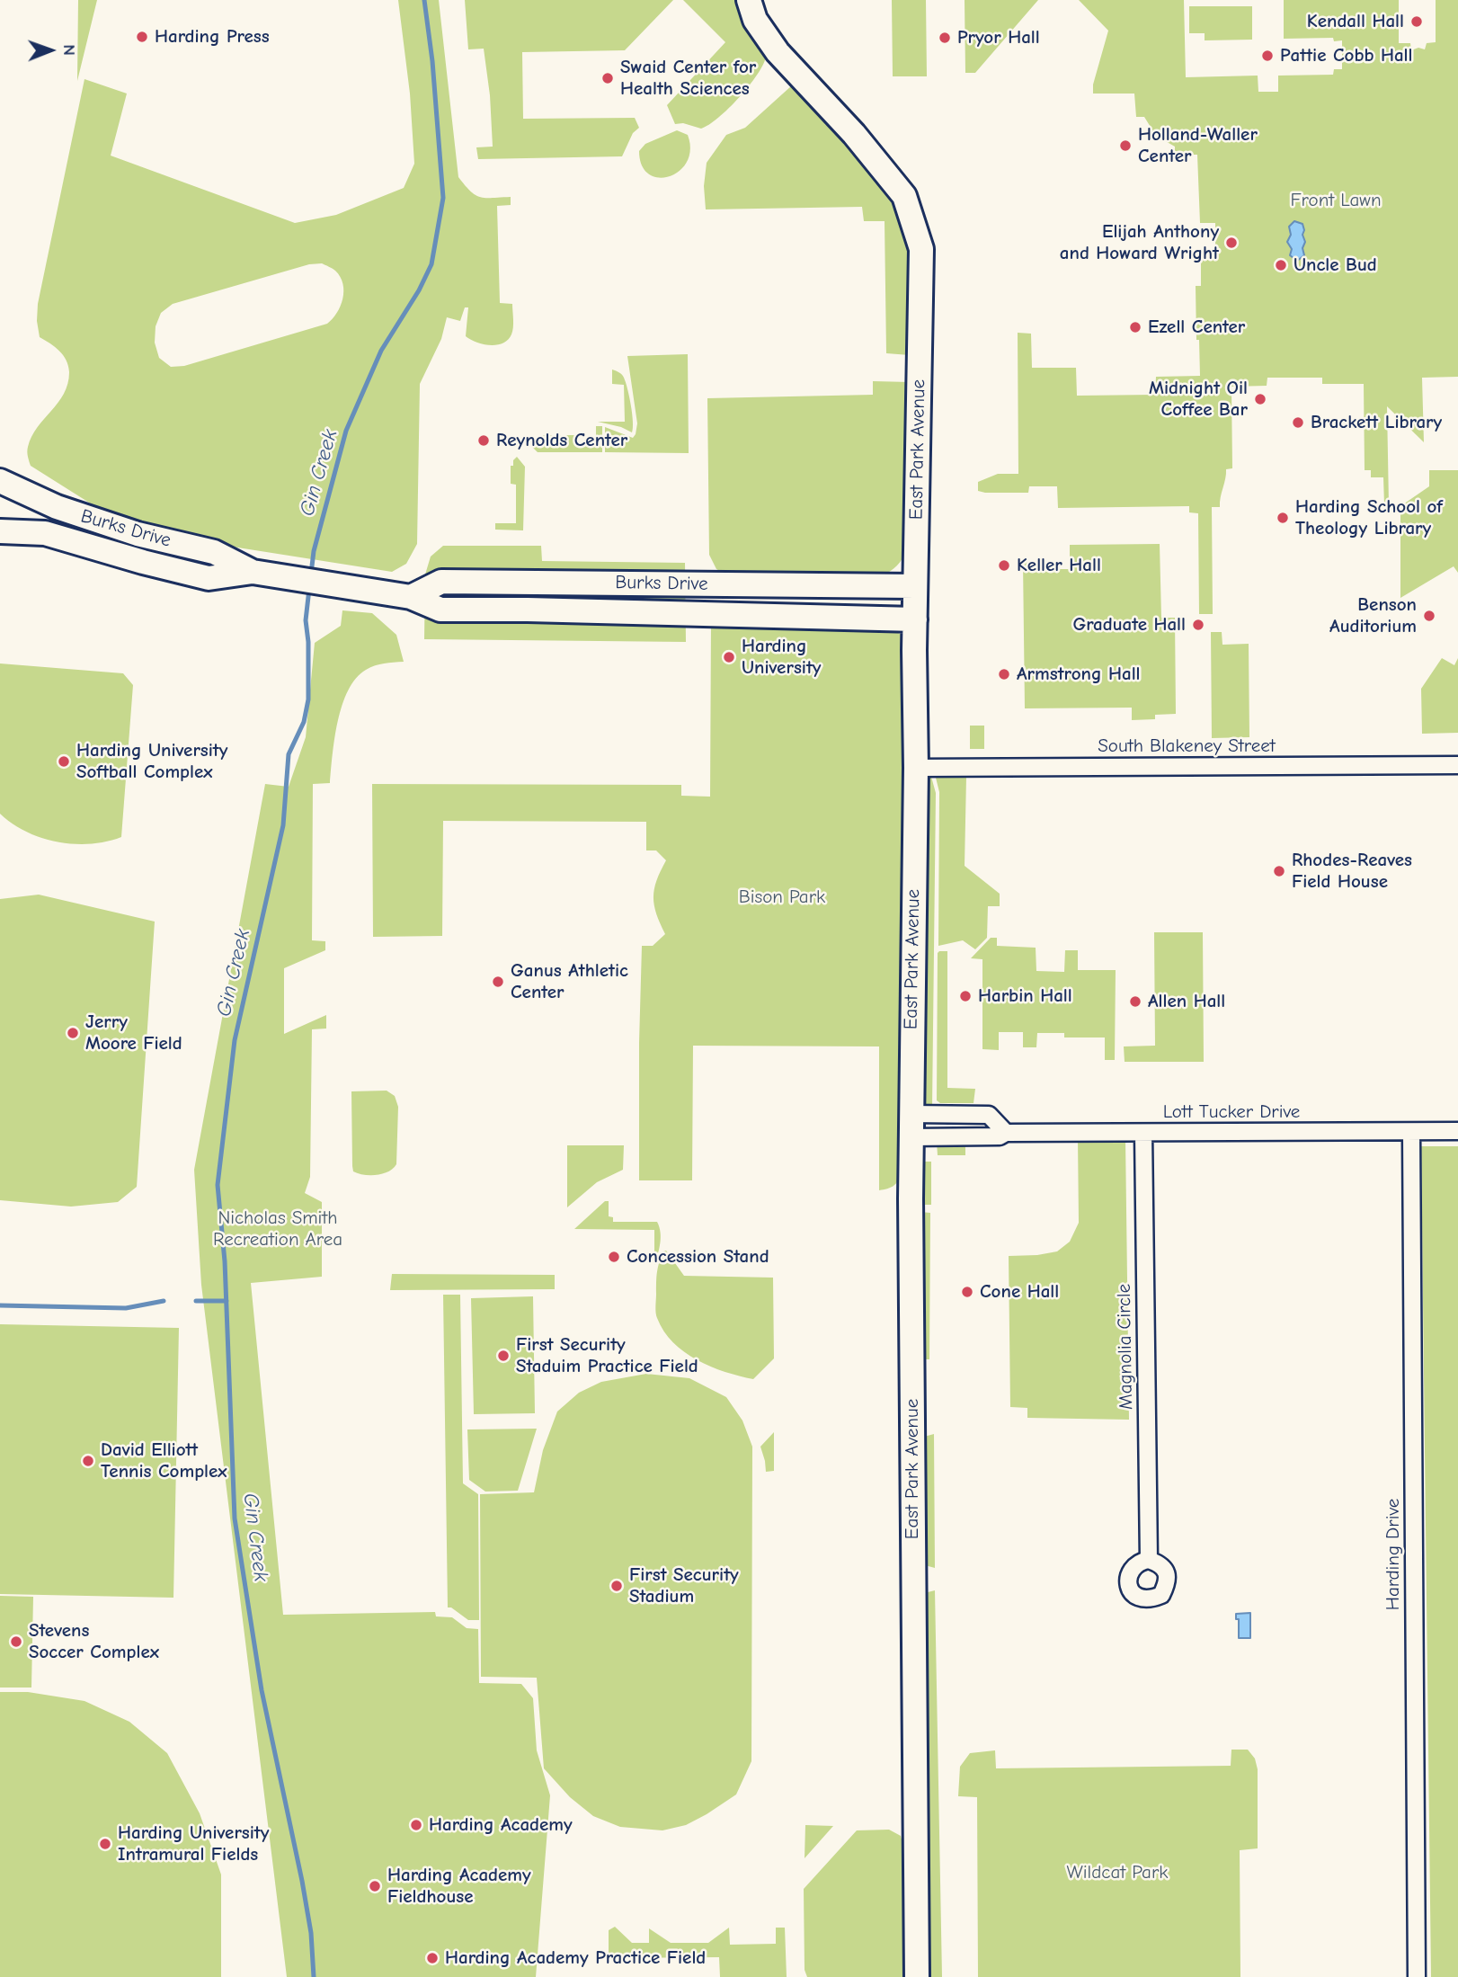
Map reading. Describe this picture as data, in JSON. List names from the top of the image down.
{
  "streets": {
    "street": [
      "East Park Avenue",
      "Burks Drive",
      "South Blakeney Street",
      "Lott Tucker Drive",
      "Magnolia Circle",
      "Harding Drive"
    ]
  },
  "crossings": [
    ["East Park Avenue", "Burks Drive"],
    ["East Park Avenue", "South Blakeney Street"],
    ["East Park Avenue", "Lott Tucker Drive"],
    ["Lott Tucker Drive", "Magnolia Circle"],
    ["Lott Tucker Drive", "Harding Drive"]
  ],
  "water": ["Gin Creek"],
  "parks": [
    "Front Lawn",
    "Bison Park",
    "Nicholas Smith Recreation Area",
    "Wildcat Park"
  ],
  "places": [
    "Kendall Hall",
    "Harding Press",
    "Pryor Hall",
    "Pattie Cobb Hall",
    "Swaid Center for Health Sciences",
    "Holland-Waller Center",
    "Elijah Anthony and Howard Wright",
    "Uncle Bud",
    "Ezell Center",
    "Midnight Oil Coffee Bar",
    "Brackett Library",
    "Reynolds Center",
    "Harding School of Theology Library",
    "Keller Hall",
    "Benson Auditorium",
    "Graduate Hall",
    "Harding University",
    "Armstrong Hall",
    "Harding University Softball Complex",
    "Rhodes-Reaves Field House",
    "Ganus Athletic Center",
    "Harbin Hall",
    "Allen Hall",
    "Jerry Moore Field",
    "Concession Stand",
    "Cone Hall",
    "First Security Staduim Practice Field",
    "David Elliott Tennis Complex",
    "First Security Stadium",
    "Stevens Soccer Complex",
    "Harding Academy",
    "Harding University Intramural Fields",
    "Harding Academy Fieldhouse",
    "Harding Academy Practice Field"
  ],
  "north": "right"
}
